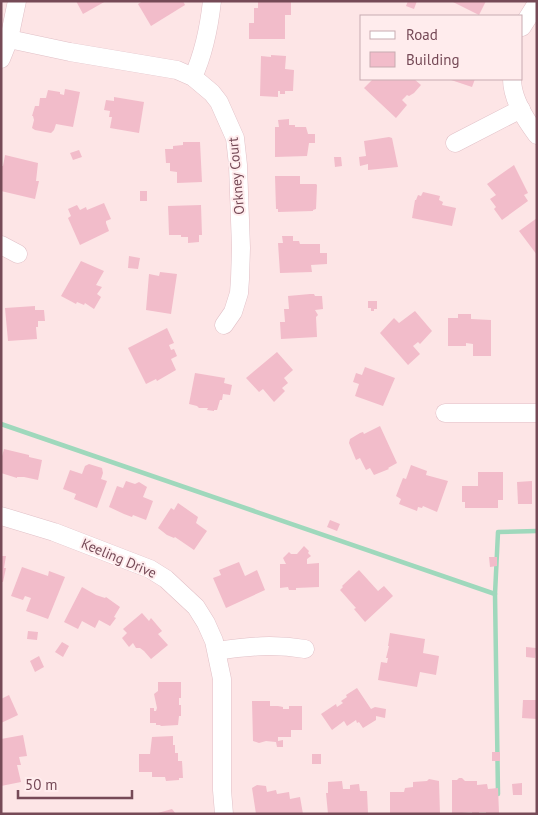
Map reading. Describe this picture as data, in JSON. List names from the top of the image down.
{
  "streets": {
    "street": ["Orkney Court", "Keeling Drive"]
  },
  "legend": ["Road", "Building"],
  "scale_bar": "50 m"
}
